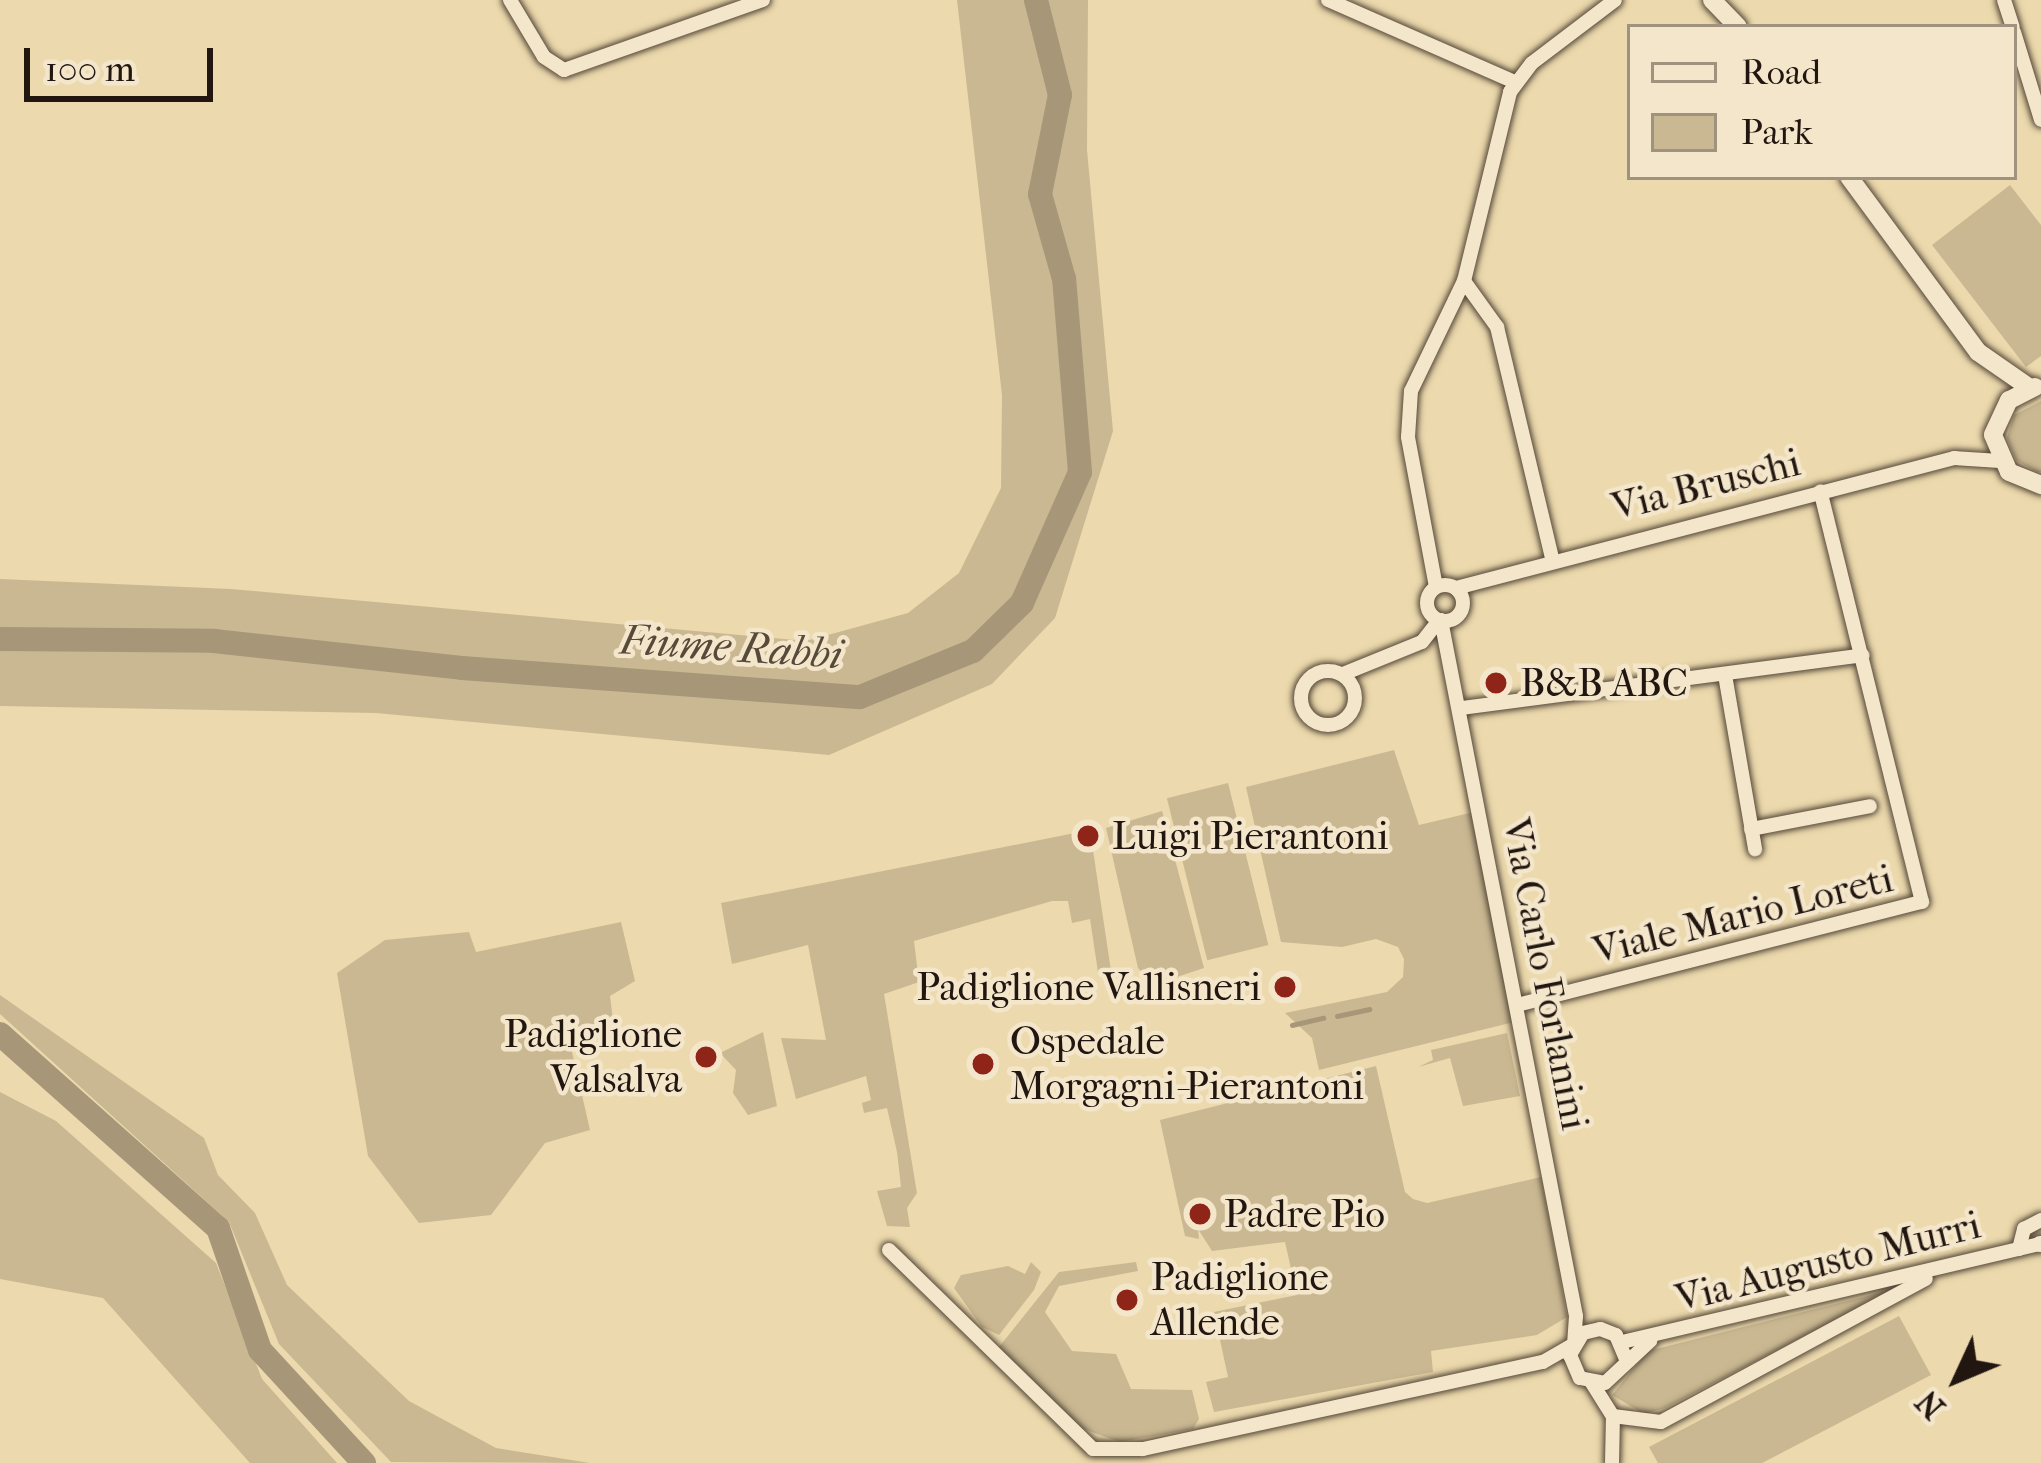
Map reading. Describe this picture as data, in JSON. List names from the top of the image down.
{
  "streets": {
    "street": [
      "Via Bruschi",
      "Viale Mario Loreti",
      "Via Carlo Forlanini",
      "Via Augusto Murri"
    ]
  },
  "crossings": [
    ["Via Bruschi", "Viale Mario Loreti"],
    ["Via Bruschi", "Via Carlo Forlanini"],
    ["Viale Mario Loreti", "Via Carlo Forlanini"]
  ],
  "water": ["Fiume Rabbi"],
  "places": [
    "B&B ABC",
    "Luigi Pierantoni",
    "Padiglione Vallisneri",
    "Padiglione Valsalva",
    "Ospedale Morgagni-Pierantoni",
    "Padre Pio",
    "Padiglione Allende"
  ],
  "legend": ["Road", "Park"],
  "scale_bar": "100 m",
  "north": "bottom left"
}
